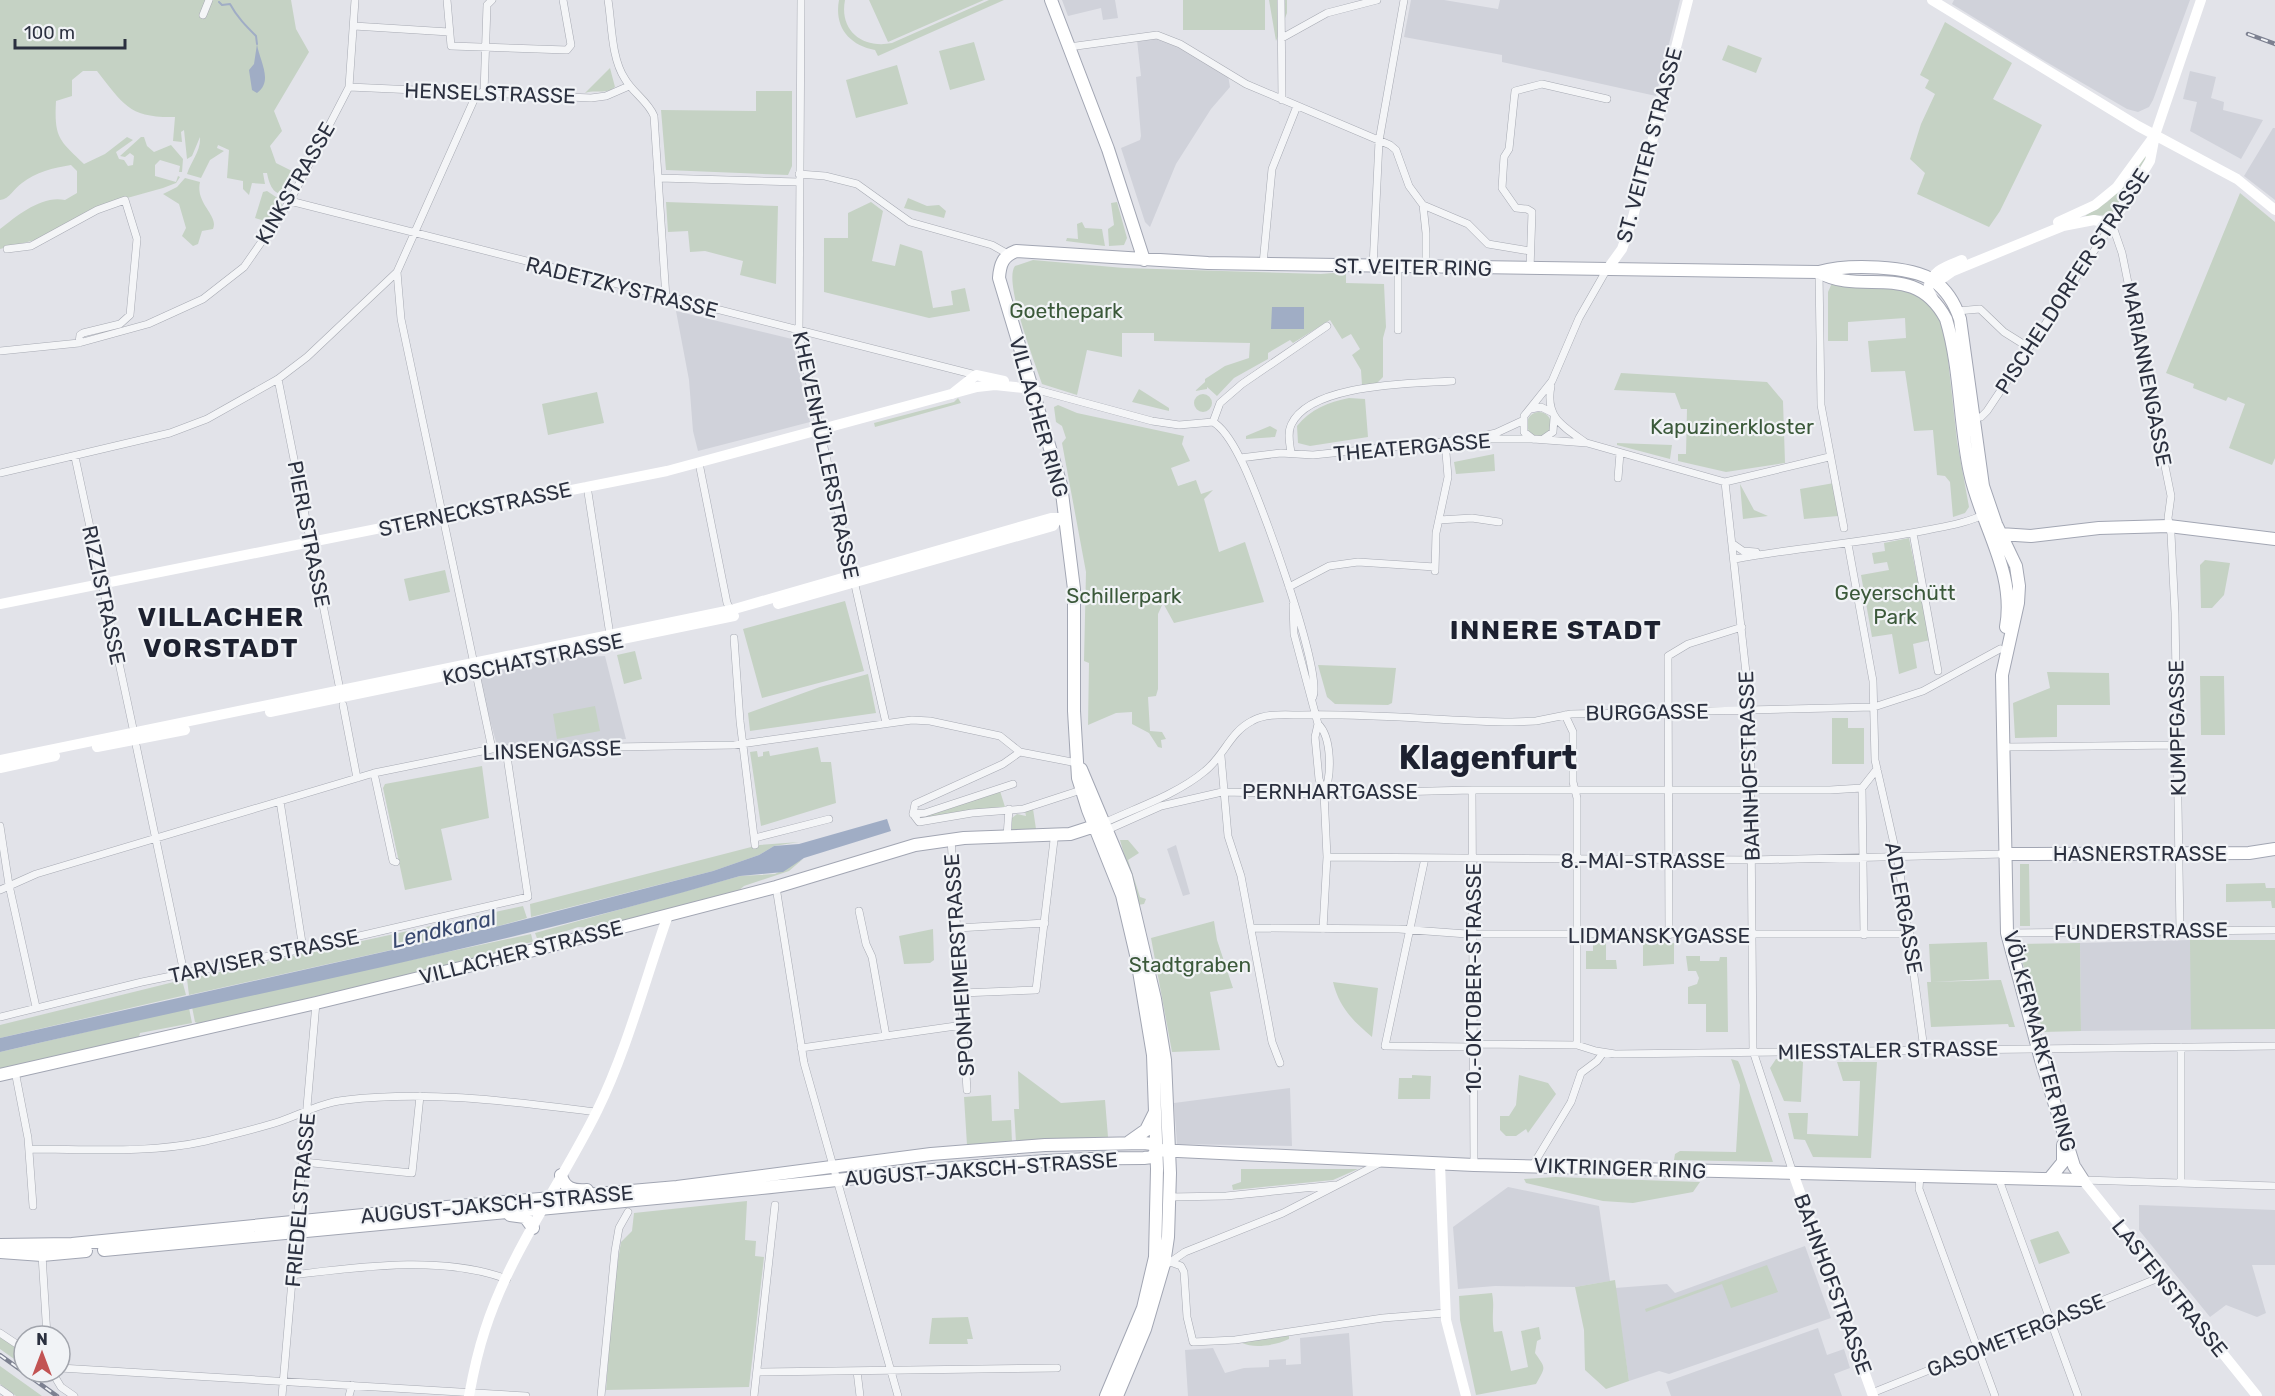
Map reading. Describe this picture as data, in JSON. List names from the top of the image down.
{
  "streets": {
    "main road": [
      "ST. VEITER STRASSE",
      "ST. VEITER RING",
      "PISCHELDORFER STRASSE",
      "RADETZKYSTRASSE",
      "VILLACHER RING",
      "STERNECKSTRASSE",
      "KOSCHATSTRASSE",
      "BAHNHOFSTRASSE",
      "HASNERSTRASSE",
      "VILLACHER STRASSE",
      "VÖLKERMARKTER RING",
      "VIKTRINGER RING",
      "AUGUST-JAKSCH-STRASSE",
      "LASTENSTRASSE"
    ],
    "street": [
      "HENSELSTRASSE",
      "KINKSTRASSE",
      "MARIANNENGASSE",
      "THEATERGASSE",
      "KHEVENHÜLLERSTRASSE",
      "PIERLSTRASSE",
      "RIZZISTRASSE",
      "BURGGASSE",
      "KUMPFGASSE",
      "LINSENGASSE",
      "PERNHARTGASSE",
      "8.-MAI-STRASSE",
      "ADLERGASSE",
      "FUNDERSTRASSE",
      "LIDMANSKYGASSE",
      "TARVISER STRASSE",
      "SPONHEIMERSTRASSE",
      "10.-OKTOBER-STRASSE",
      "MIESSTALER STRASSE",
      "FRIEDELSTRASSE",
      "GASOMETERGASSE"
    ]
  },
  "crossings": [
    ["HENSELSTRASSE", "KINKSTRASSE"],
    ["ST. VEITER STRASSE", "ST. VEITER RING"],
    ["KINKSTRASSE", "RADETZKYSTRASSE"],
    ["ST. VEITER RING", "PISCHELDORFER STRASSE"],
    ["ST. VEITER RING", "VILLACHER RING"],
    ["PISCHELDORFER STRASSE", "MARIANNENGASSE"],
    ["RADETZKYSTRASSE", "VILLACHER RING"],
    ["RADETZKYSTRASSE", "KHEVENHÜLLERSTRASSE"],
    ["RADETZKYSTRASSE", "STERNECKSTRASSE"],
    ["MARIANNENGASSE", "KUMPFGASSE"],
    ["VILLACHER RING", "STERNECKSTRASSE"],
    ["VILLACHER RING", "KOSCHATSTRASSE"],
    ["VILLACHER RING", "LINSENGASSE"],
    ["VILLACHER RING", "VILLACHER STRASSE"],
    ["VILLACHER RING", "VIKTRINGER RING"],
    ["VILLACHER RING", "AUGUST-JAKSCH-STRASSE"],
    ["KHEVENHÜLLERSTRASSE", "STERNECKSTRASSE"],
    ["KHEVENHÜLLERSTRASSE", "KOSCHATSTRASSE"],
    ["KHEVENHÜLLERSTRASSE", "LINSENGASSE"],
    ["STERNECKSTRASSE", "PIERLSTRASSE"],
    ["STERNECKSTRASSE", "RIZZISTRASSE"],
    ["PIERLSTRASSE", "KOSCHATSTRASSE"],
    ["RIZZISTRASSE", "KOSCHATSTRASSE"],
    ["RIZZISTRASSE", "LINSENGASSE"],
    ["RIZZISTRASSE", "TARVISER STRASSE"],
    ["BURGGASSE", "BAHNHOFSTRASSE"],
    ["BURGGASSE", "ADLERGASSE"],
    ["BURGGASSE", "VILLACHER STRASSE"],
    ["BURGGASSE", "VÖLKERMARKTER RING"],
    ["KUMPFGASSE", "HASNERSTRASSE"],
    ["KUMPFGASSE", "FUNDERSTRASSE"],
    ["LINSENGASSE", "TARVISER STRASSE"],
    ["BAHNHOFSTRASSE", "PERNHARTGASSE"],
    ["BAHNHOFSTRASSE", "8.-MAI-STRASSE"],
    ["BAHNHOFSTRASSE", "LIDMANSKYGASSE"],
    ["BAHNHOFSTRASSE", "MIESSTALER STRASSE"],
    ["BAHNHOFSTRASSE", "VIKTRINGER RING"],
    ["BAHNHOFSTRASSE", "GASOMETERGASSE"],
    ["PERNHARTGASSE", "VILLACHER STRASSE"],
    ["PERNHARTGASSE", "10.-OKTOBER-STRASSE"],
    ["HASNERSTRASSE", "8.-MAI-STRASSE"],
    ["HASNERSTRASSE", "VÖLKERMARKTER RING"],
    ["8.-MAI-STRASSE", "ADLERGASSE"],
    ["8.-MAI-STRASSE", "10.-OKTOBER-STRASSE"],
    ["8.-MAI-STRASSE", "VÖLKERMARKTER RING"],
    ["ADLERGASSE", "LIDMANSKYGASSE"],
    ["ADLERGASSE", "MIESSTALER STRASSE"],
    ["FUNDERSTRASSE", "VÖLKERMARKTER RING"],
    ["LIDMANSKYGASSE", "10.-OKTOBER-STRASSE"],
    ["LIDMANSKYGASSE", "MIESSTALER STRASSE"],
    ["VILLACHER STRASSE", "SPONHEIMERSTRASSE"],
    ["VILLACHER STRASSE", "FRIEDELSTRASSE"],
    ["10.-OKTOBER-STRASSE", "MIESSTALER STRASSE"],
    ["10.-OKTOBER-STRASSE", "VIKTRINGER RING"],
    ["VÖLKERMARKTER RING", "MIESSTALER STRASSE"],
    ["VÖLKERMARKTER RING", "VIKTRINGER RING"],
    ["VÖLKERMARKTER RING", "LASTENSTRASSE"],
    ["VIKTRINGER RING", "AUGUST-JAKSCH-STRASSE"],
    ["VIKTRINGER RING", "LASTENSTRASSE"],
    ["AUGUST-JAKSCH-STRASSE", "FRIEDELSTRASSE"],
    ["LASTENSTRASSE", "GASOMETERGASSE"]
  ],
  "districts": ["VILLACHER VORSTADT", "INNERE STADT", "Klagenfurt"],
  "water": ["Lendkanal"],
  "parks": [
    "Goethepark",
    "Kapuzinerkloster",
    "Geyerschütt Park",
    "Schillerpark",
    "Stadtgraben"
  ],
  "scale_bar": "100 m",
  "north": "top"
}
